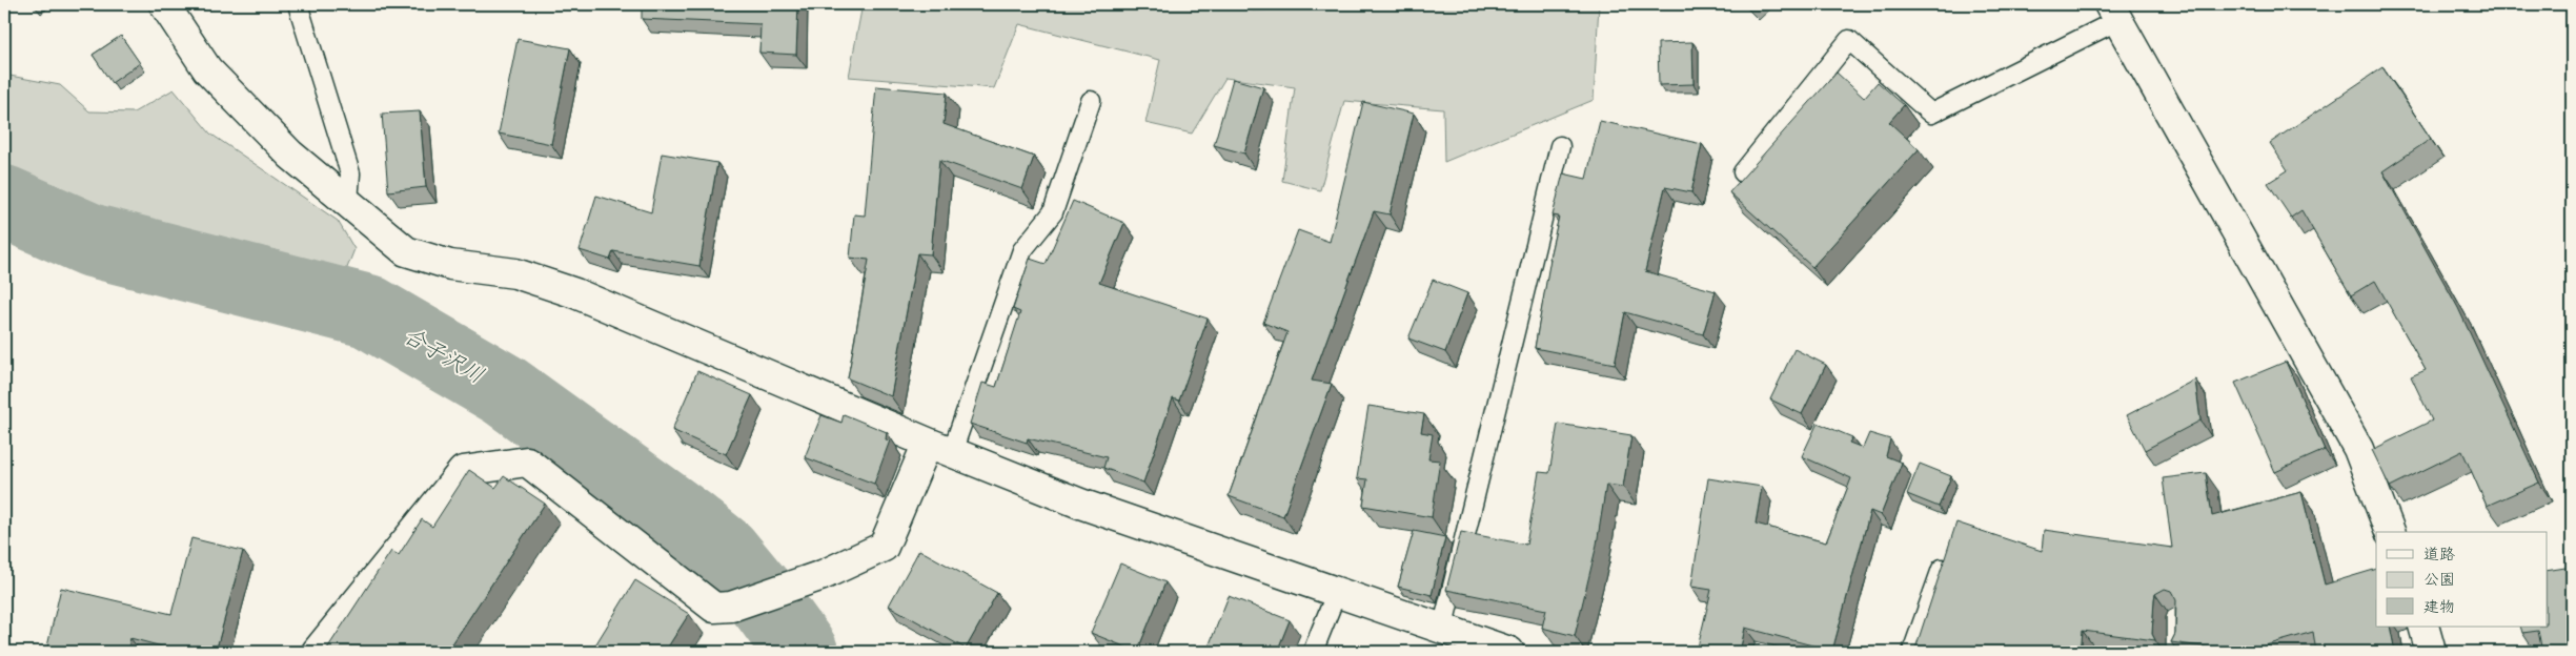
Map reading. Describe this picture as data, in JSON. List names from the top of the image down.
{
  "water": ["合子沢川"],
  "legend": ["道路", "公園", "建物"]
}
